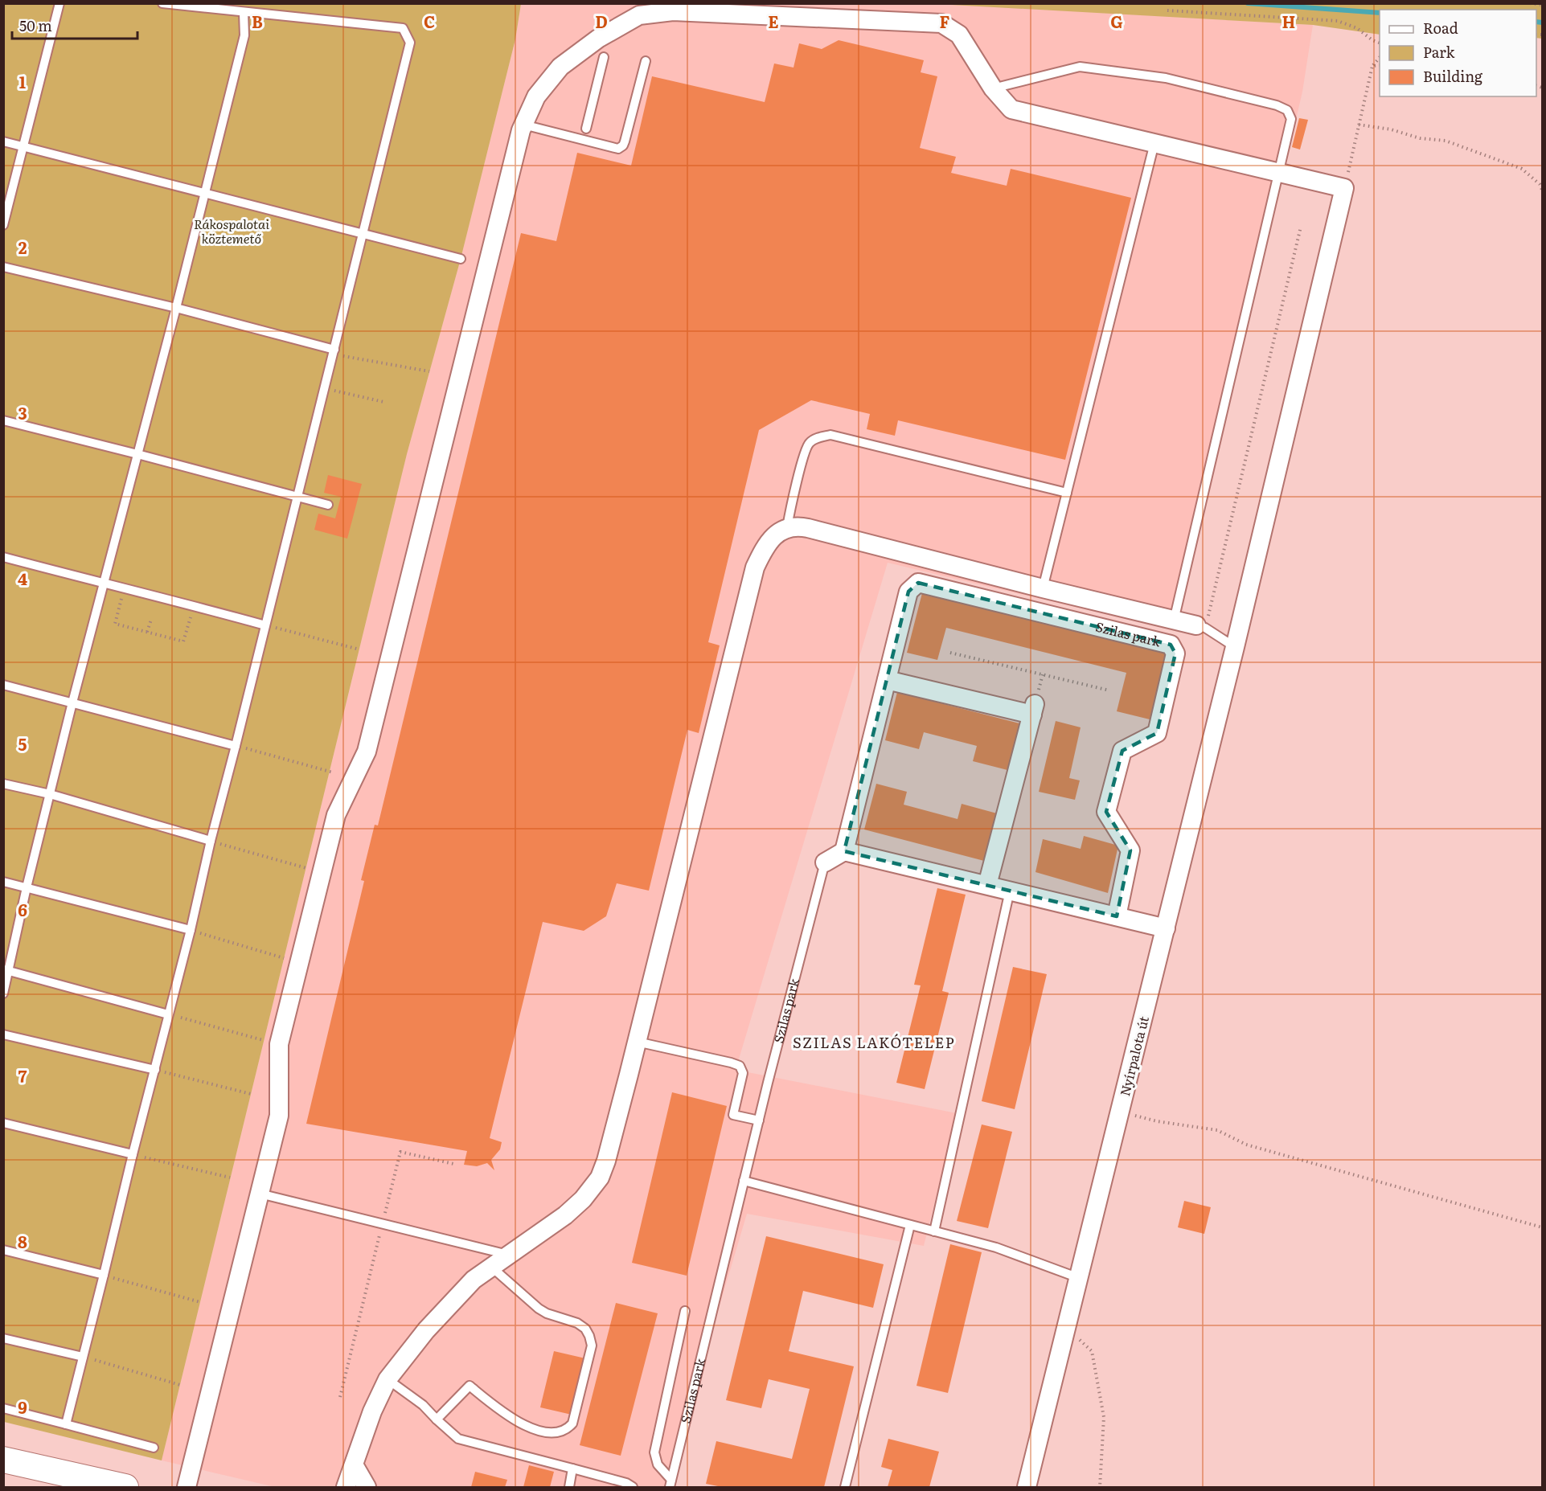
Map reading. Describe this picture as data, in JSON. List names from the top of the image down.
{
  "streets": {
    "street": ["Szilas park", "Nyírpalota út"]
  },
  "districts": ["SZILAS LAKÓTELEP"],
  "parks": ["Rákospalotai köztemető"],
  "legend": ["Road", "Park", "Building"],
  "scale_bar": "50 m",
  "grid": {
    "columns": [
      "B",
      "C",
      "D",
      "E",
      "F",
      "G",
      "H"
    ],
    "rows": [
      "1",
      "2",
      "3",
      "4",
      "5",
      "6",
      "7",
      "8",
      "9"
    ]
  }
}
